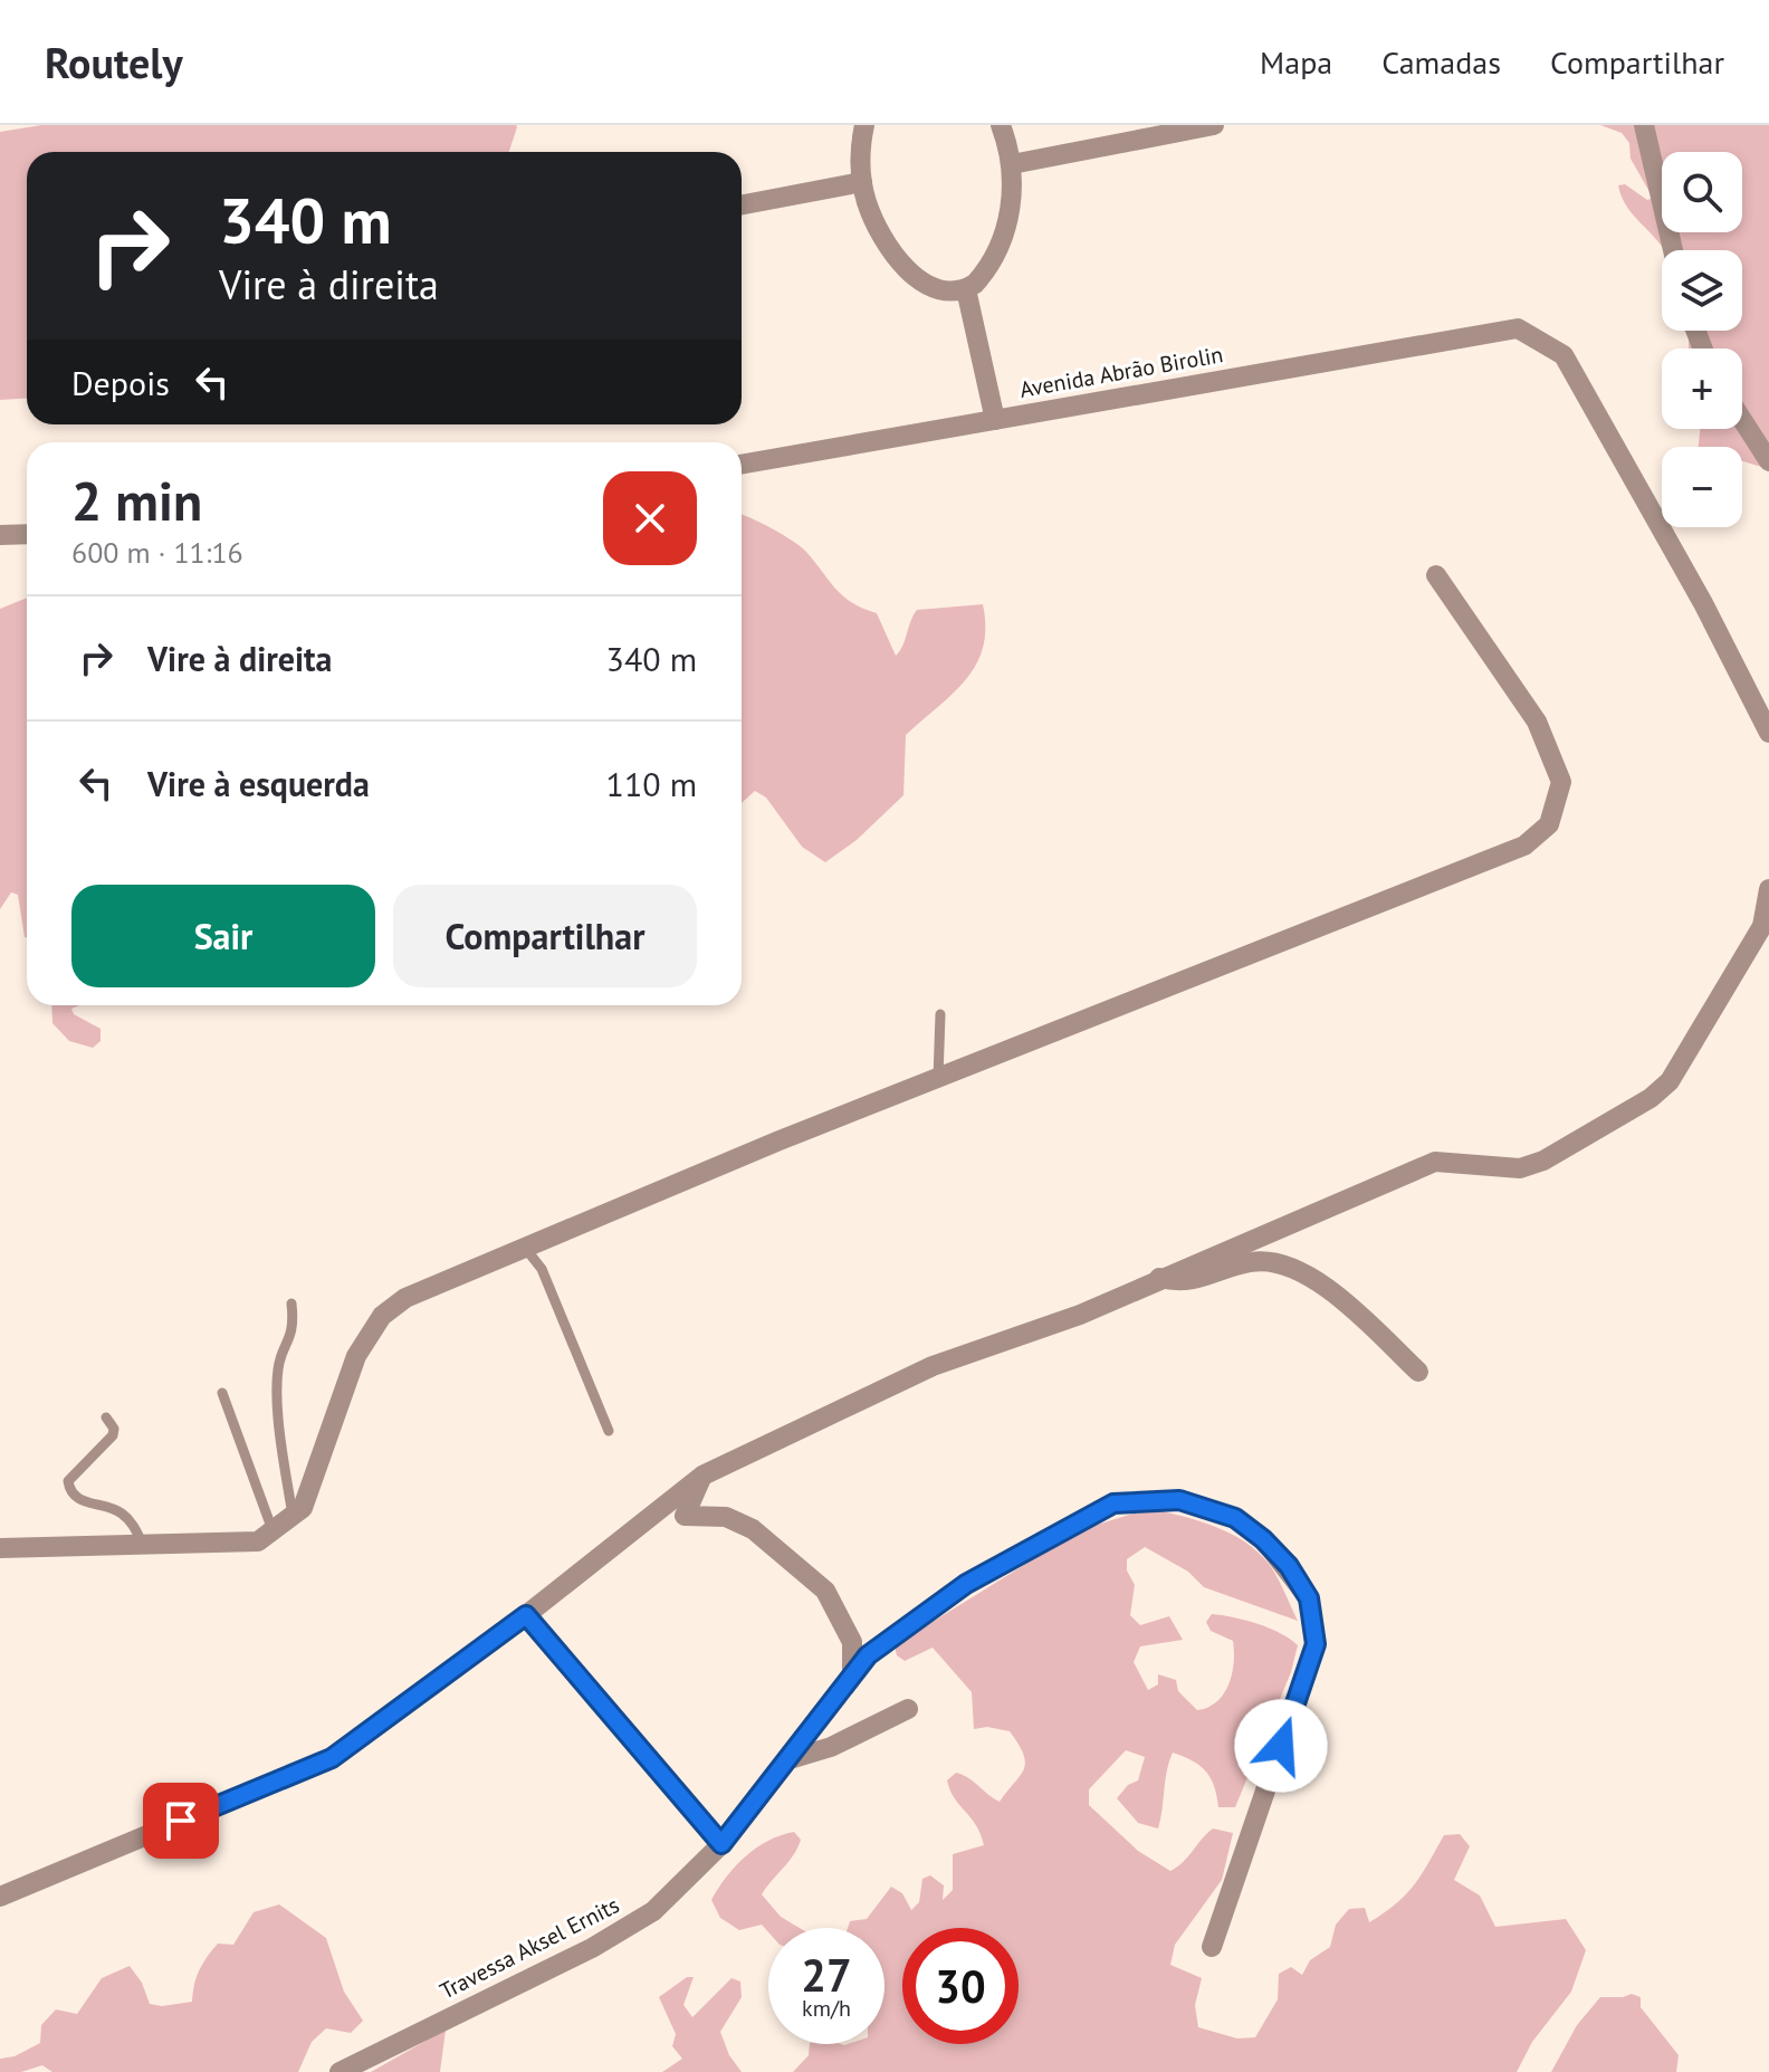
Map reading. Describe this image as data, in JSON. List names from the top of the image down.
{
  "streets": {
    "street": ["Avenida Abrão Birolin", "Travessa Aksel Ernits"]
  },
  "page": {
    "header": "Routely",
    "nav": ["Mapa", "Camadas", "Compartilhar"],
    "map_buttons": ["+", "−"],
    "turn": ["340 m", "Vire à direita"],
    "then": "Depois",
    "heading": ["2 min", "600 m · 11:16"],
    "list": [
      {
        "name": "Vire à direita",
        "value": "340 m"
      },
      {
        "name": "Vire à esquerda",
        "value": "110 m"
      }
    ],
    "buttons": ["Sair", "Compartilhar"],
    "speed": "27 km/h",
    "limit": "30"
  }
}
